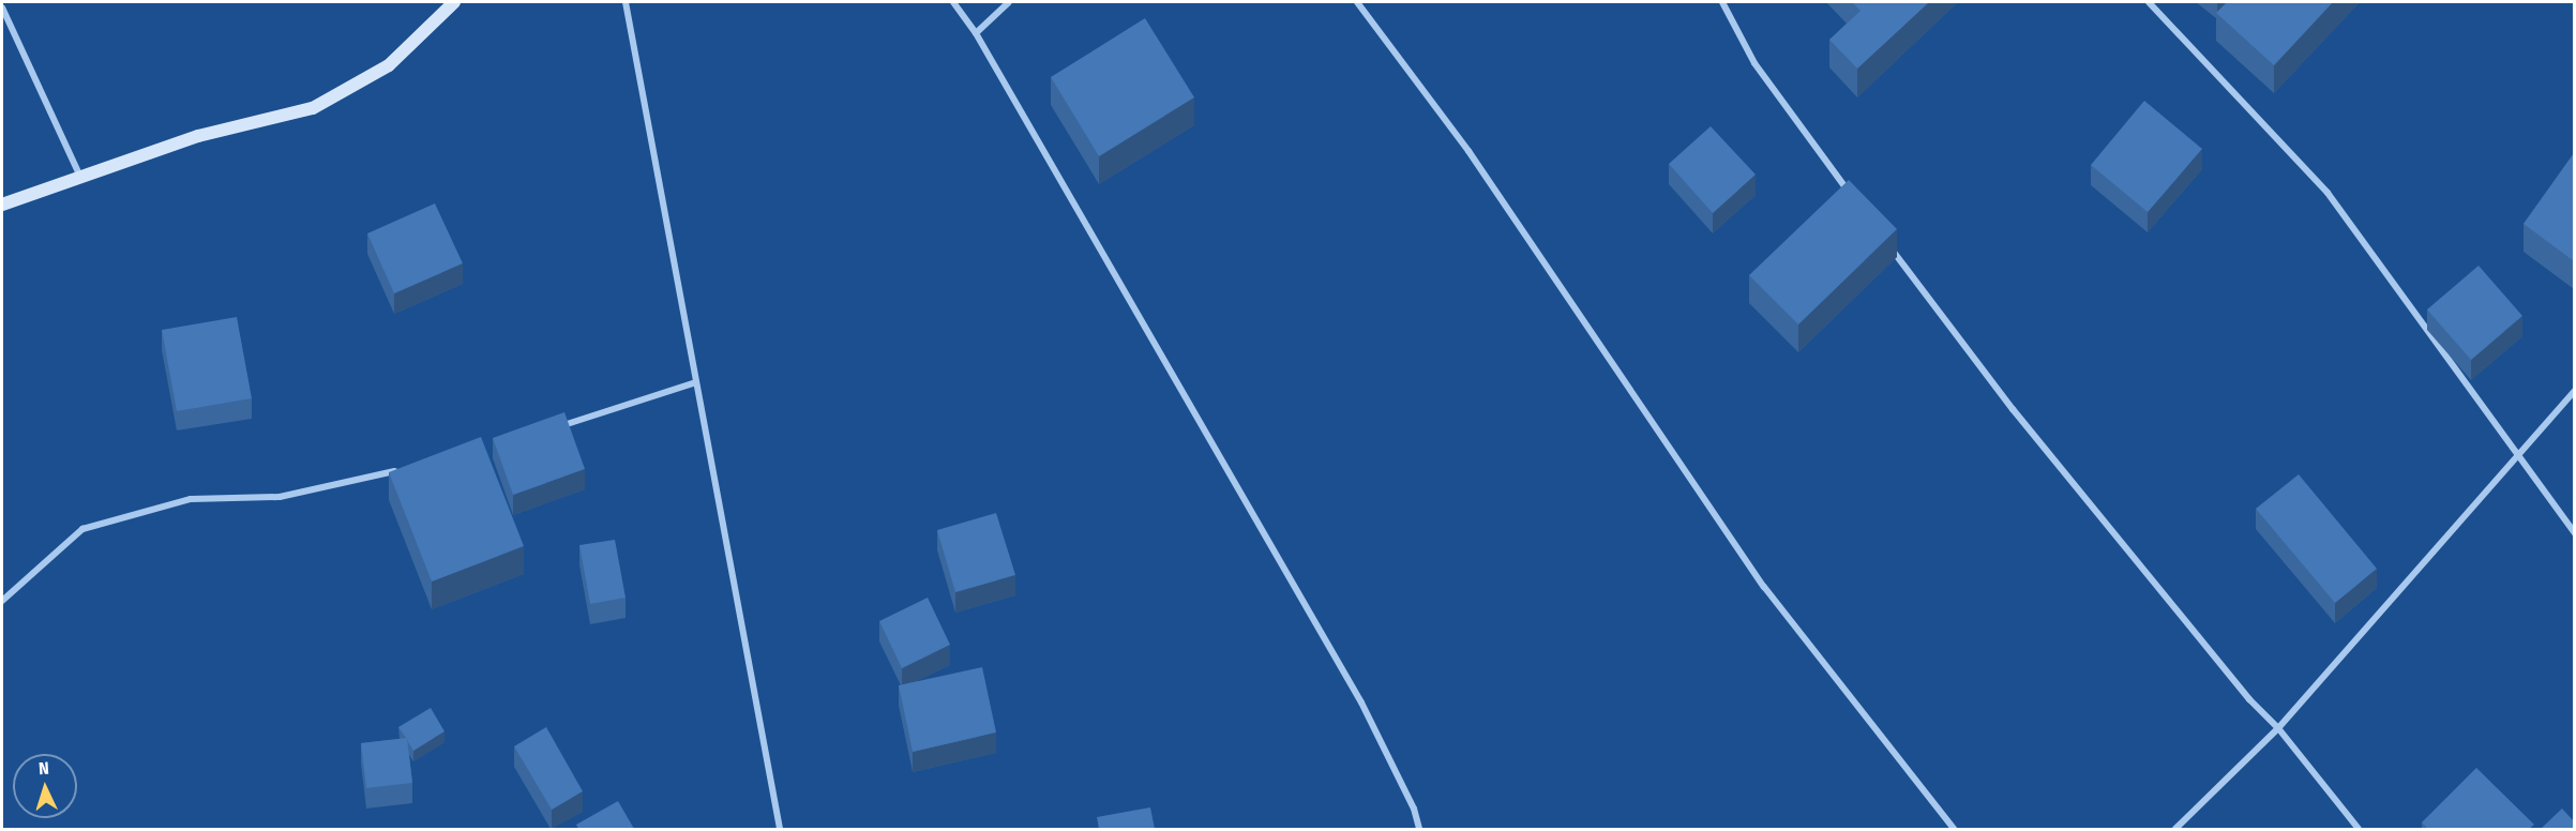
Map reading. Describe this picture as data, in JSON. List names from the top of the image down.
{
  "north": "top"
}
